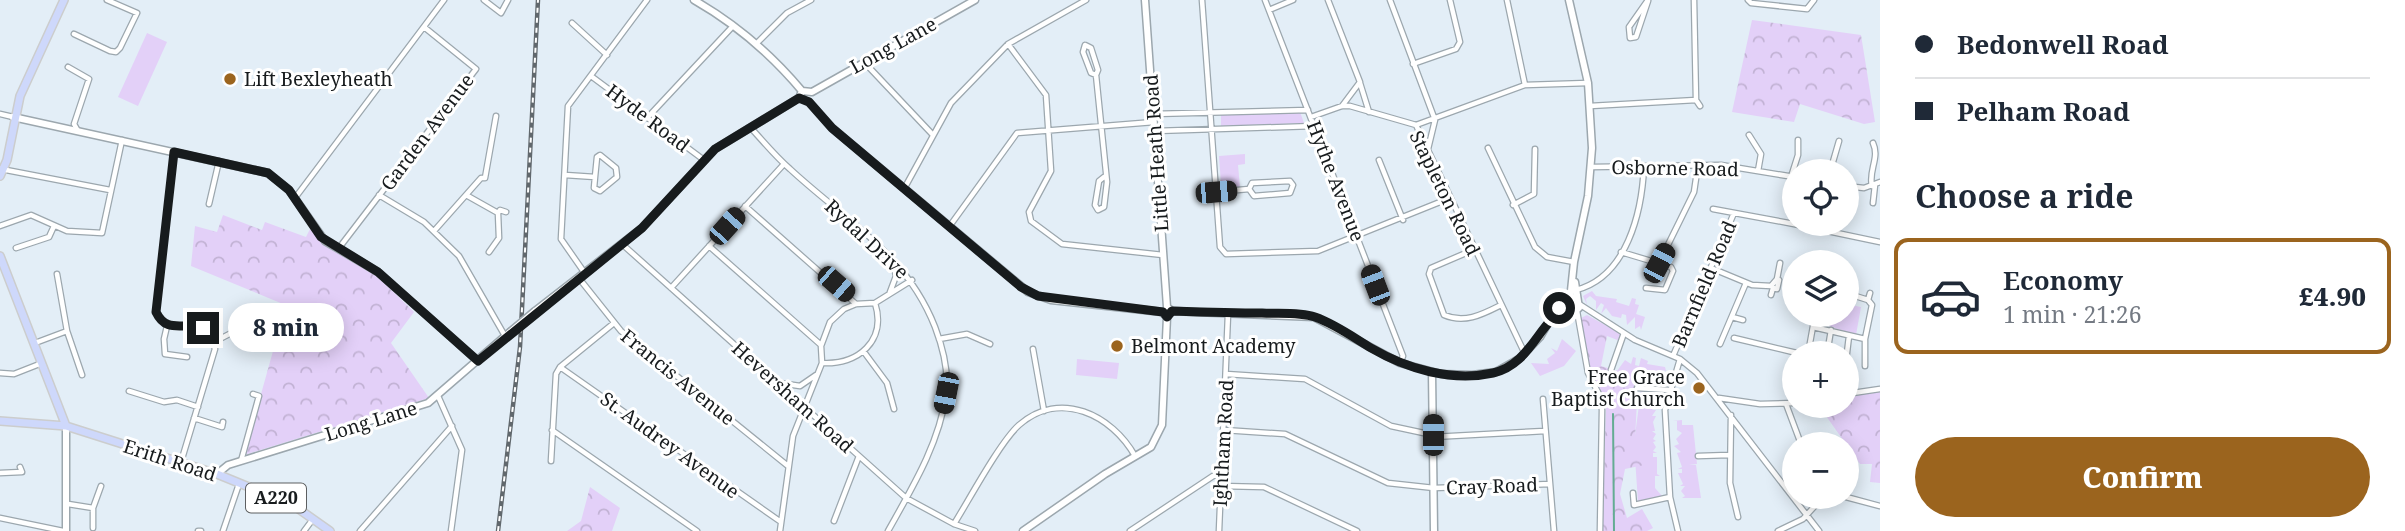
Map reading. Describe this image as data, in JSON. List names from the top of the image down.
{
  "streets": {
    "main road": ["Erith Road", "A220"],
    "street": [
      "Long Lane",
      "Hyde Road",
      "Garden Avenue",
      "Little Heath Road",
      "Osborne Road",
      "Hythe Avenue",
      "Stapleton Road",
      "Rydal Drive",
      "Barnfield Road",
      "Francis Avenue",
      "Heversham Road",
      "Ightham Road",
      "St. Audrey Avenue",
      "Cray Road"
    ]
  },
  "crossings": [
    ["Long Lane", "Hyde Road"],
    ["Long Lane", "Rydal Drive"],
    ["Long Lane", "Francis Avenue"],
    ["Long Lane", "Heversham Road"],
    ["Long Lane", "Erith Road"],
    ["Hyde Road", "Francis Avenue"],
    ["Rydal Drive", "Heversham Road"],
    ["Ightham Road", "Cray Road"]
  ],
  "places": ["Lift Bexleyheath", "Belmont Academy", "Free Grace Baptist Church"],
  "page": {
    "banner": ["Bedonwell Road", "Pelham Road"],
    "heading": "Choose a ride",
    "map_buttons": ["+", "−"],
    "list": [
      {
        "name": "Economy",
        "note": "1 min · 21:26",
        "value": "£4.90"
      }
    ],
    "bubble": "8 min",
    "buttons": "Confirm"
  }
}
